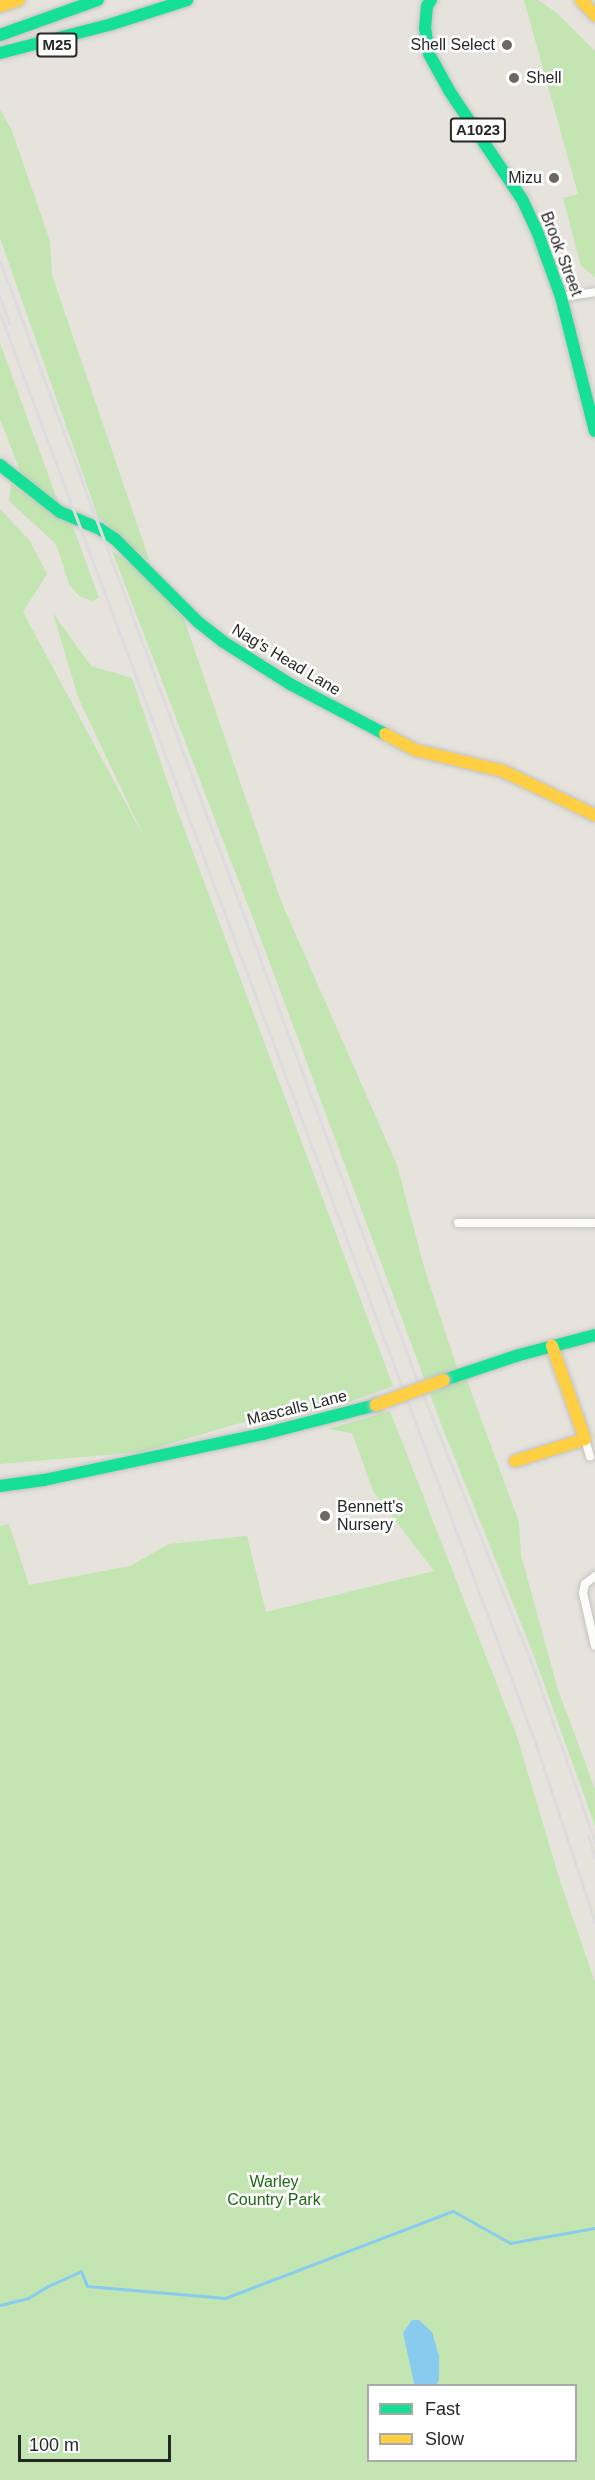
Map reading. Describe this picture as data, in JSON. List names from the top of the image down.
{
  "streets": {
    "main road": [
      "M25",
      "A1023",
      "Brook Street",
      "Nag's Head Lane",
      "Mascalls Lane"
    ]
  },
  "parks": ["Warley Country Park"],
  "places": [
    "Shell Select",
    "Shell",
    "Mizu",
    "Bennett's Nursery"
  ],
  "legend": ["Fast", "Slow"],
  "scale_bar": "100 m"
}
